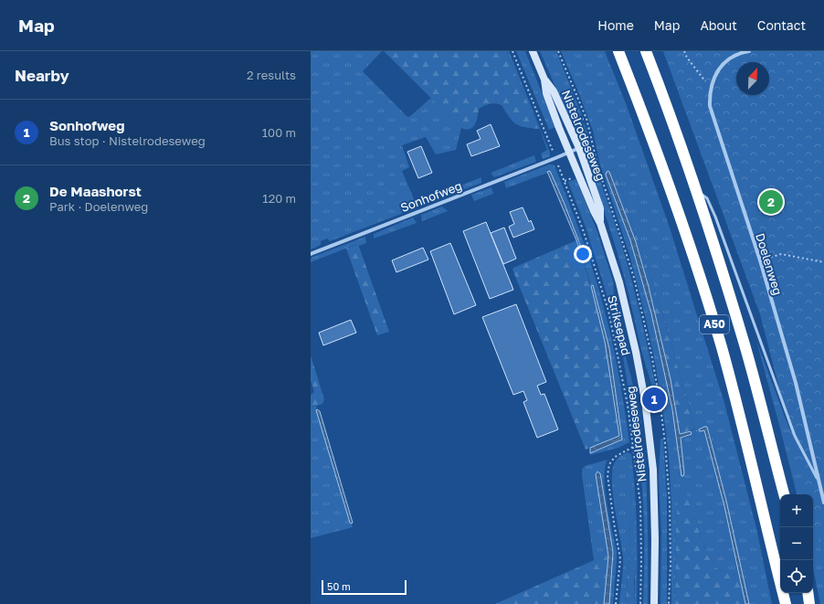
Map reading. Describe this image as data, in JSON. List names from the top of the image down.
{
  "streets": {
    "highway": ["A50"],
    "street": ["Nistelrodeseweg", "Sonhofweg", "Doelenweg"],
    "path": ["Striksepad"]
  },
  "crossings": [
    ["Nistelrodeseweg", "Sonhofweg"],
    ["Nistelrodeseweg", "Striksepad"],
    ["Sonhofweg", "Striksepad"]
  ],
  "scale_bar": "50 m",
  "north": "top right",
  "page": {
    "header": "Map",
    "nav": [
      "Home",
      "Map",
      "About",
      "Contact"
    ],
    "heading": ["Nearby", "2 results"],
    "list": [
      {
        "mark": "1",
        "name": "Sonhofweg",
        "note": "Bus stop · Nistelrodeseweg",
        "value": "100 m"
      },
      {
        "mark": "2",
        "name": "De Maashorst",
        "note": "Park · Doelenweg",
        "value": "120 m"
      }
    ],
    "pins": ["2", "1"],
    "map_buttons": ["+", "−"],
    "scale": "50 m"
  }
}
